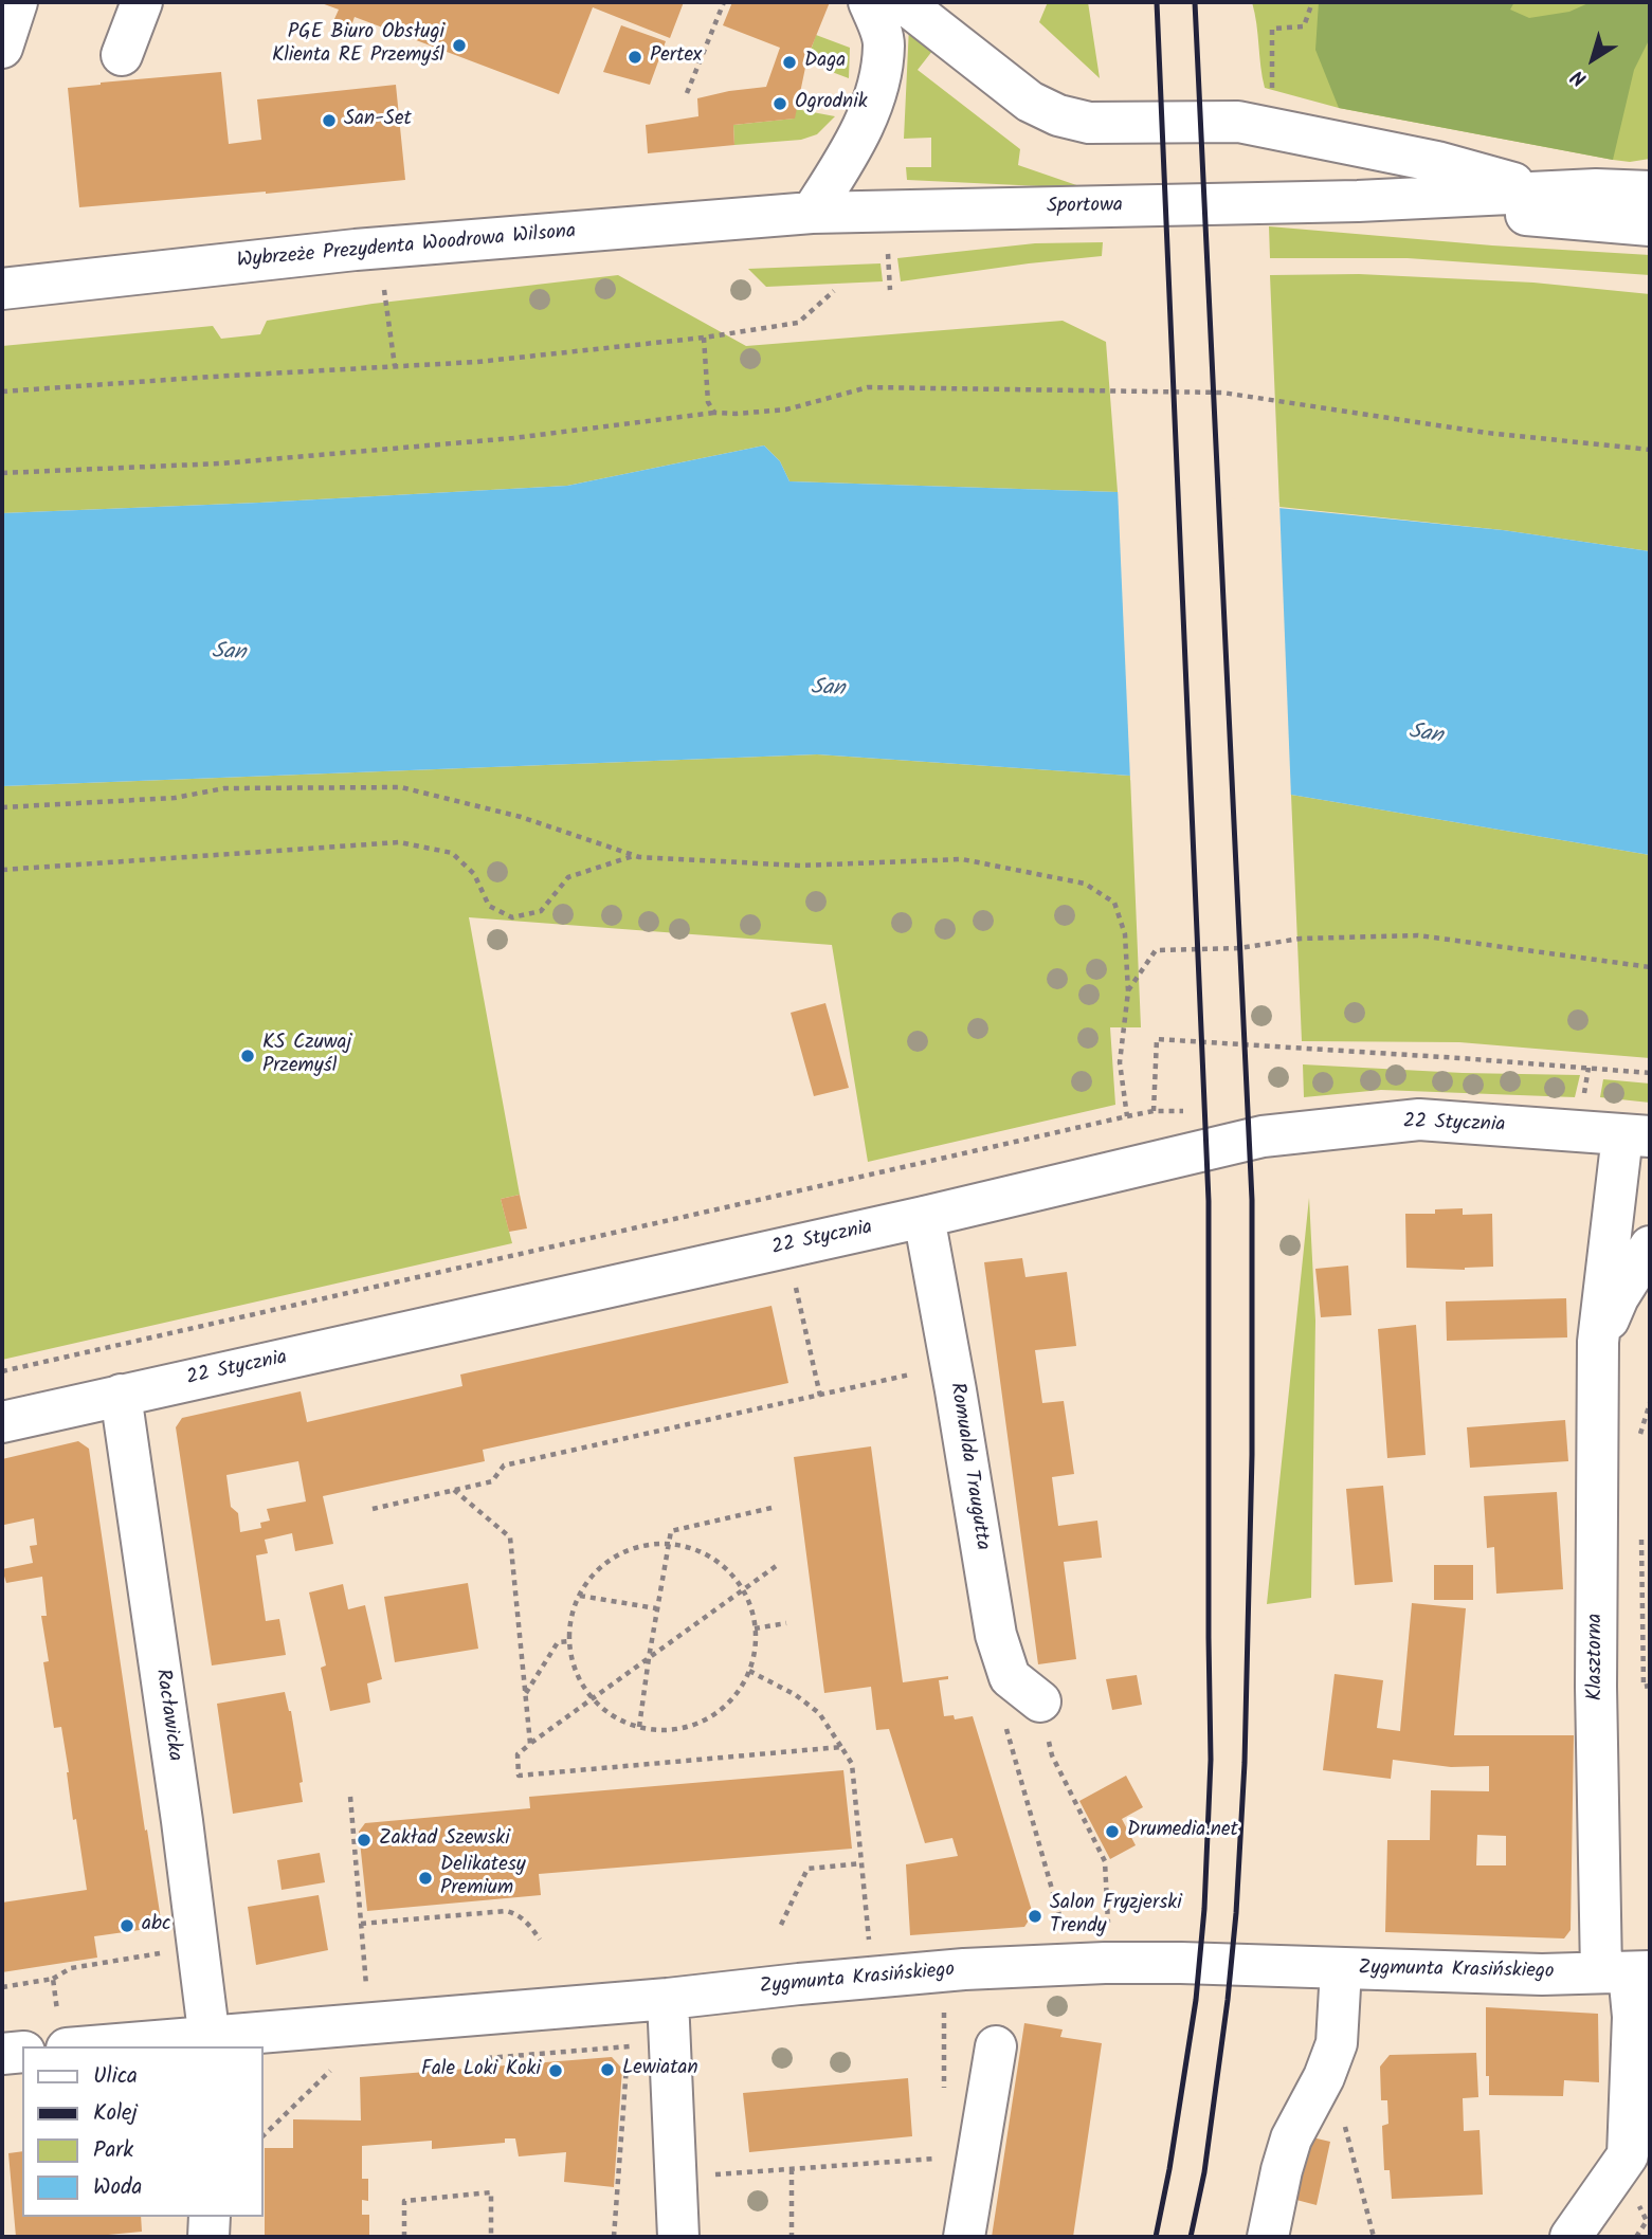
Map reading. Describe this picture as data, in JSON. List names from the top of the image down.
{
  "streets": {
    "street": [
      "Sportowa",
      "Wybrzeże Prezydenta Woodrowa Wilsona",
      "22 Stycznia",
      "Romualda Traugutta",
      "Klasztorna",
      "Racławicka",
      "Zygmunta Krasińskiego"
    ]
  },
  "crossings": [
    ["Sportowa", "Wybrzeże Prezydenta Woodrowa Wilsona"],
    ["22 Stycznia", "Romualda Traugutta"],
    ["22 Stycznia", "Klasztorna"],
    ["22 Stycznia", "Racławicka"],
    ["Klasztorna", "Zygmunta Krasińskiego"],
    ["Racławicka", "Zygmunta Krasińskiego"]
  ],
  "water": ["San"],
  "places": [
    "PGE Biuro Obsługi Klienta RE Przemyśl",
    "Pertex",
    "Daga",
    "Ogrodnik",
    "San-Set",
    "KS Czuwaj Przemyśl",
    "Drumedia.net",
    "Zakład Szewski",
    "Delikatesy Premium",
    "Salon Fryzjerski Trendy",
    "abc",
    "Lewiatan",
    "Fale Loki Koki"
  ],
  "legend": [
    "Ulica",
    "Kolej",
    "Park",
    "Woda"
  ],
  "north": "bottom left"
}
